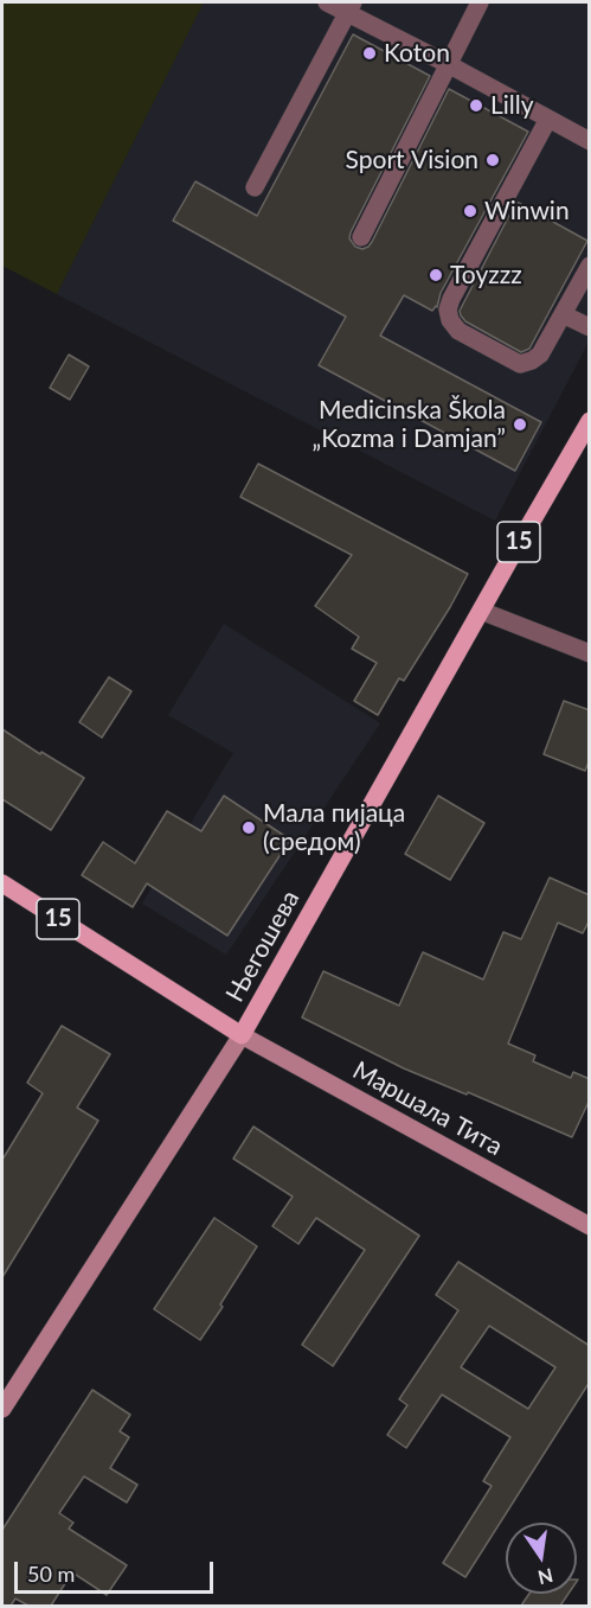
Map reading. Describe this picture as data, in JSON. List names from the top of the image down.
{
  "streets": {
    "main road": ["15", "Његошева"],
    "street": ["Маршала Тита"]
  },
  "crossings": [
    ["15", "Његошева"],
    ["15", "Маршала Тита"],
    ["Његошева", "Маршала Тита"]
  ],
  "places": [
    "Koton",
    "Lilly",
    "Sport Vision",
    "Winwin",
    "Toyzzz",
    "Medicinska Škola „Kozma i Damjan”",
    "Мала пијаца (средом)"
  ],
  "scale_bar": "50 m",
  "north": "bottom"
}
